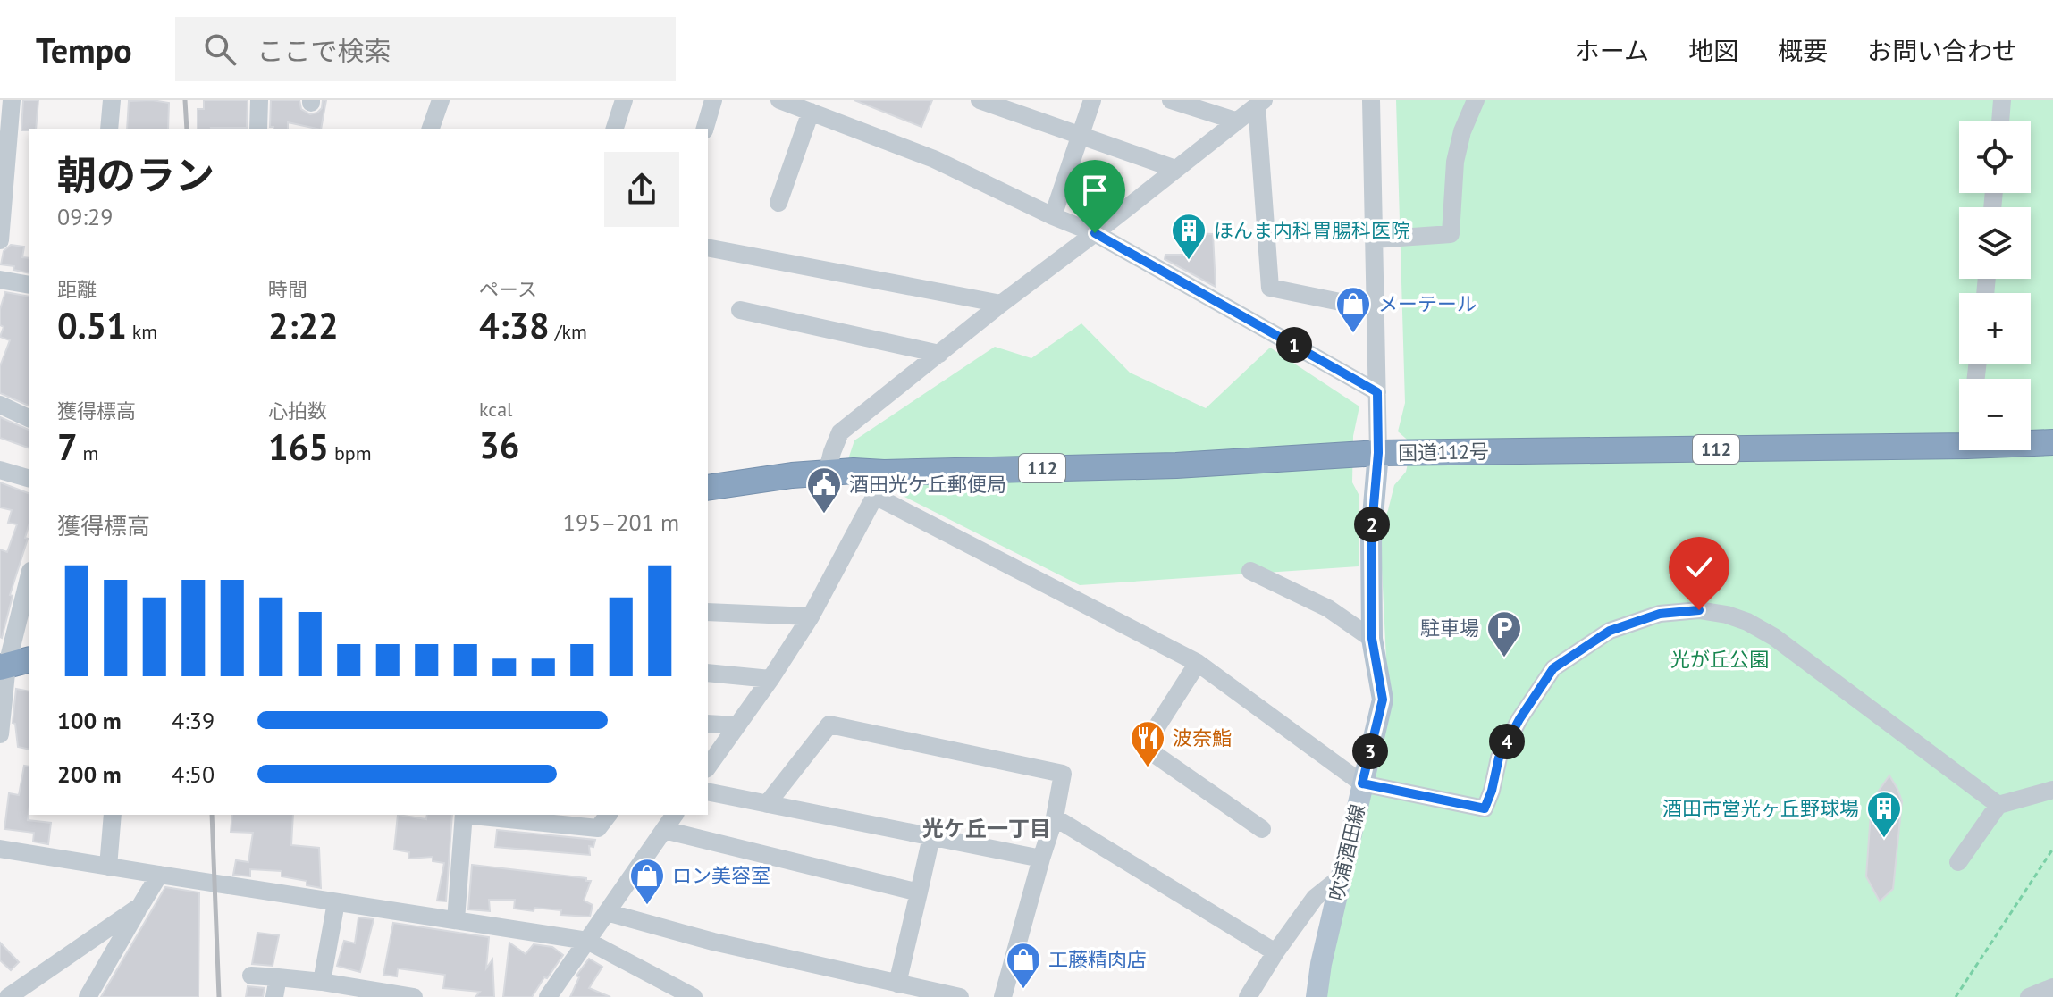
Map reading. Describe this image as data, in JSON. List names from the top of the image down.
{
  "streets": {
    "highway": ["112", "国道112号"],
    "main road": ["吹浦酒田線"]
  },
  "crossings": [
    ["国道112号", "吹浦酒田線"]
  ],
  "districts": ["光ケ丘一丁目"],
  "parks": ["光が丘公園"],
  "places": {
    "building": ["ほんま内科胃腸科医院", "酒田市営光ヶ丘野球場"],
    "shop": ["メーテール", "ロン美容室", "工藤精肉店"],
    "public building": ["酒田光ケ丘郵便局"],
    "parking": ["駐車場"],
    "restaurant": ["波奈鮨"]
  },
  "page": {
    "header": "Tempo",
    "search": "ここで検索",
    "nav": [
      "ホーム",
      "地図",
      "概要",
      "お問い合わせ"
    ],
    "map_buttons": ["+", "−"],
    "heading": ["朝のラン", "09:29"],
    "stats": [
      ["距離", "0.51 km"],
      ["時間", "2:22"],
      ["ペース", "4:38 /km"],
      ["獲得標高", "7 m"],
      ["心拍数", "165 bpm"],
      ["kcal", "36"]
    ],
    "pins": [
      "1",
      "2",
      "4",
      "3"
    ],
    "chart": ["獲得標高", "195–201 m"],
    "list": [
      {
        "name": "100 m",
        "note": "4:39"
      },
      {
        "name": "200 m",
        "note": "4:50"
      }
    ]
  }
}
